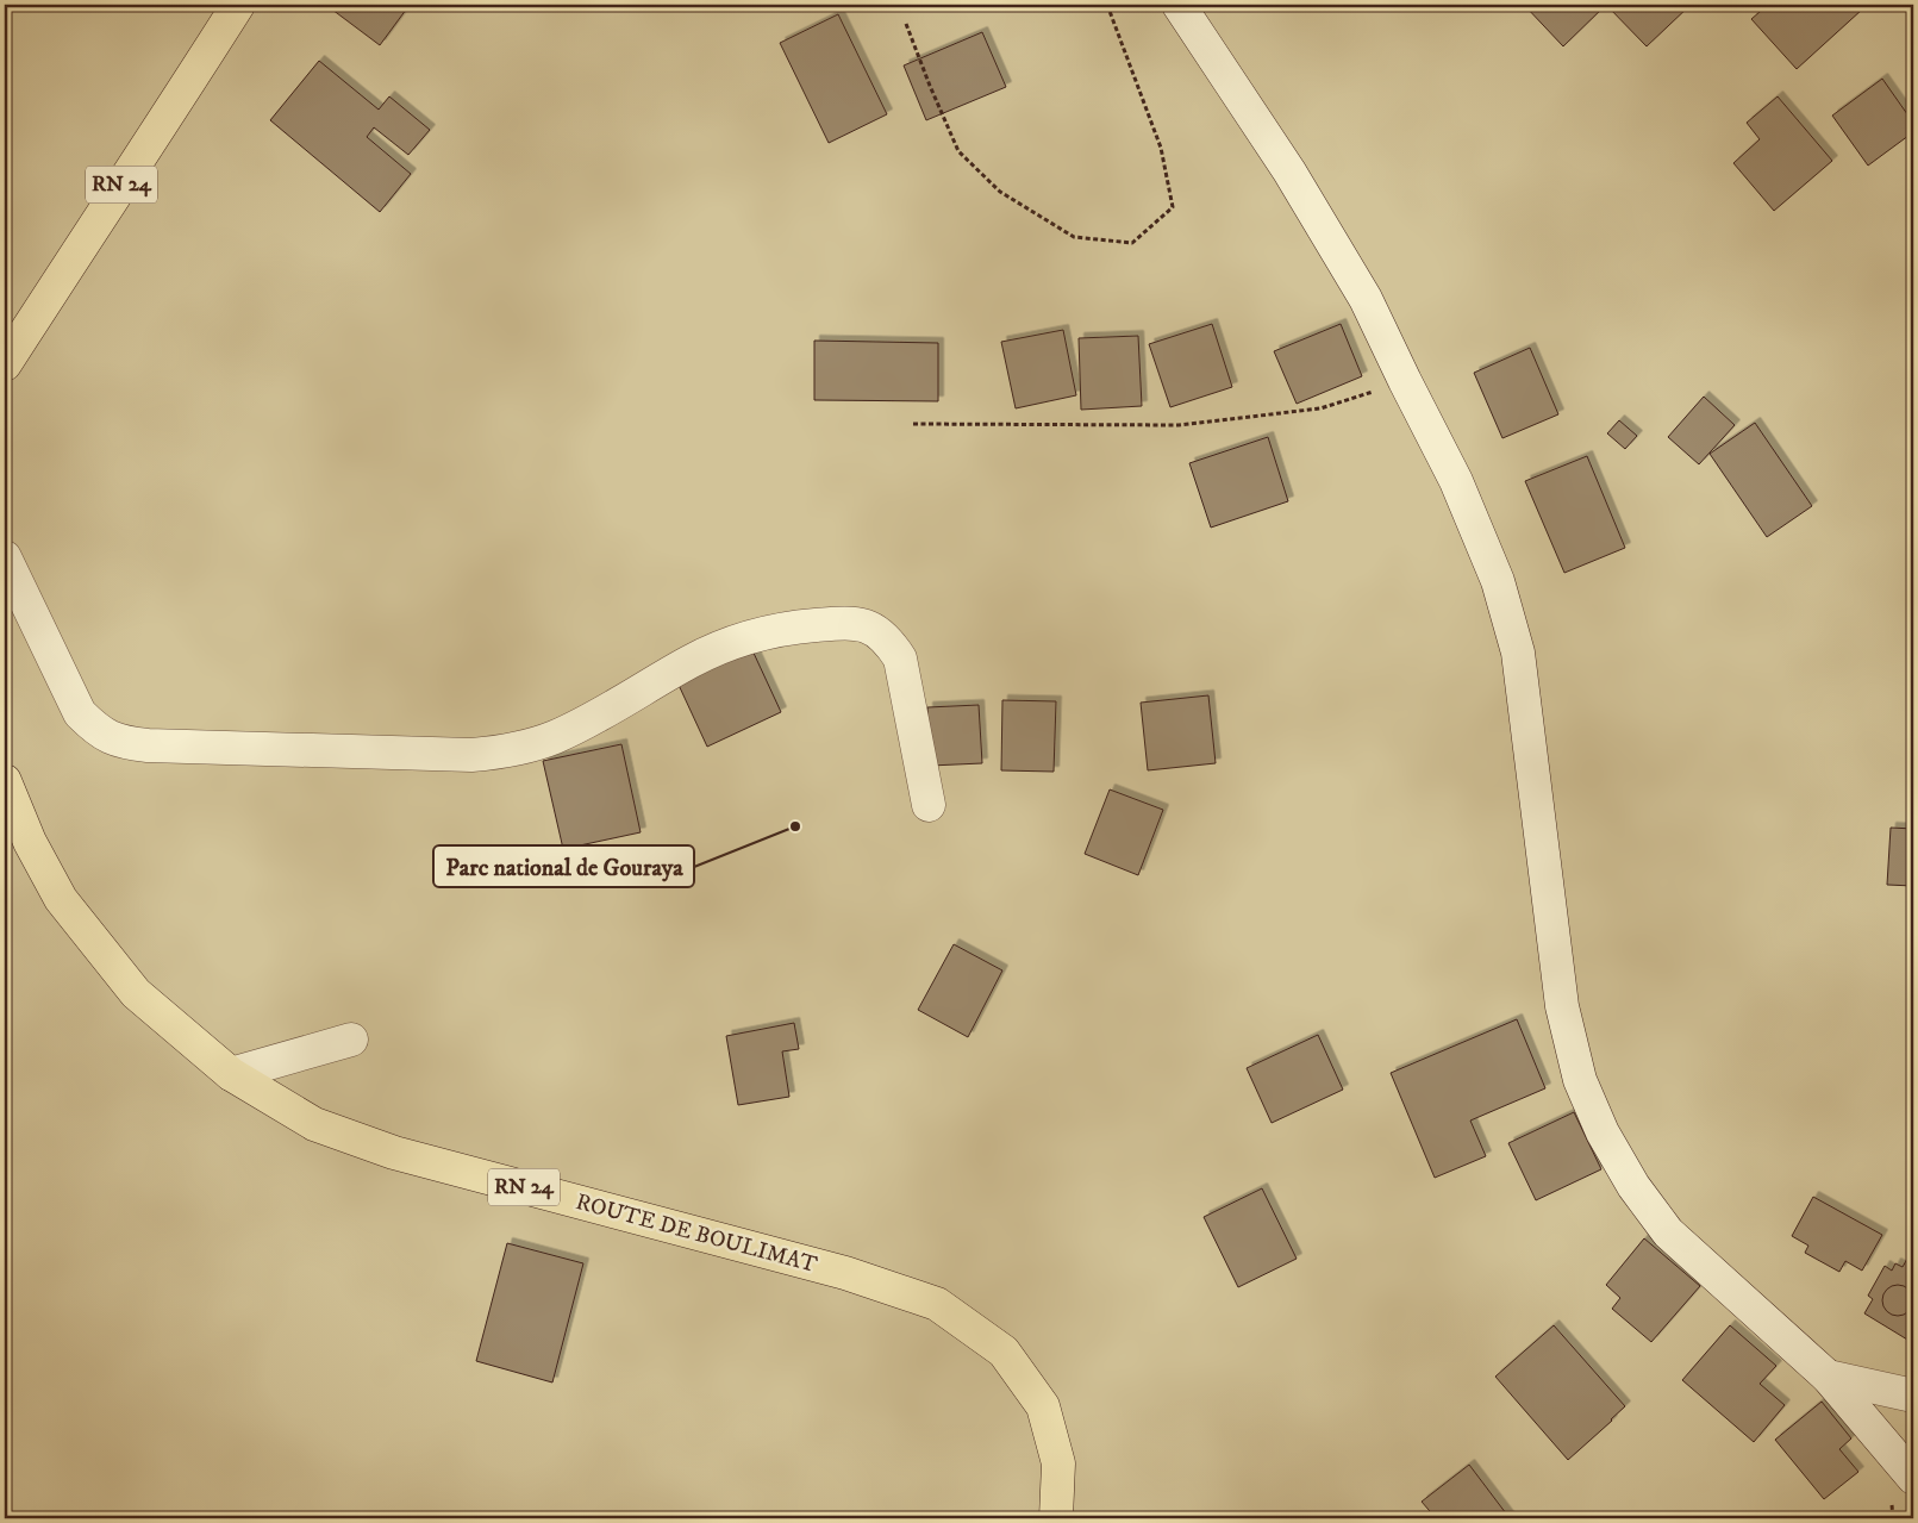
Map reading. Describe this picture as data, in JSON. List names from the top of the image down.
{
  "streets": {
    "main road": ["RN 24", "ROUTE DE BOULIMAT"]
  },
  "places": ["Parc national de Gouraya"]
}
